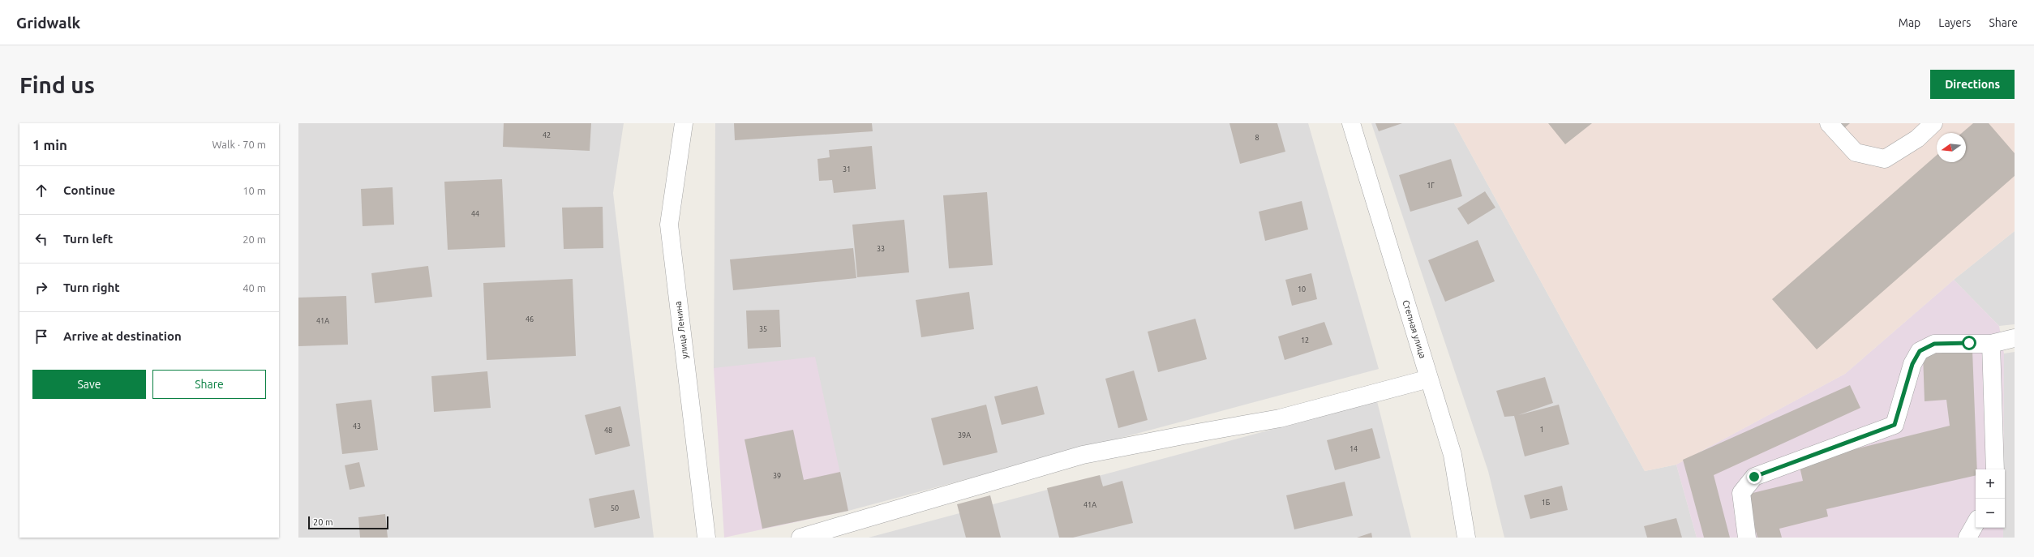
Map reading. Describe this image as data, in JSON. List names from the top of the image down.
{
  "streets": {
    "street": ["Степная улица", "улица Ленина"]
  },
  "house_numbers": [
    "42",
    "8",
    "31",
    "1Г",
    "44",
    "33",
    "10",
    "46",
    "41А",
    "35",
    "12",
    "43",
    "1",
    "48",
    "39А",
    "14",
    "39",
    "1Б",
    "41А",
    "50"
  ],
  "scale_bar": "20 m",
  "north": "left",
  "page": {
    "header": "Gridwalk",
    "nav": ["Map", "Layers", "Share"],
    "buttons": [
      "Directions",
      ["Save", "Share"]
    ],
    "title": "Find us",
    "heading": ["1 min", "Walk · 70 m"],
    "list": [
      ["Continue", "10 m"],
      ["Turn left", "20 m"],
      ["Turn right", "40 m"],
      "Arrive at destination"
    ],
    "map_buttons": ["+", "−"],
    "scale": "20 m"
  }
}
